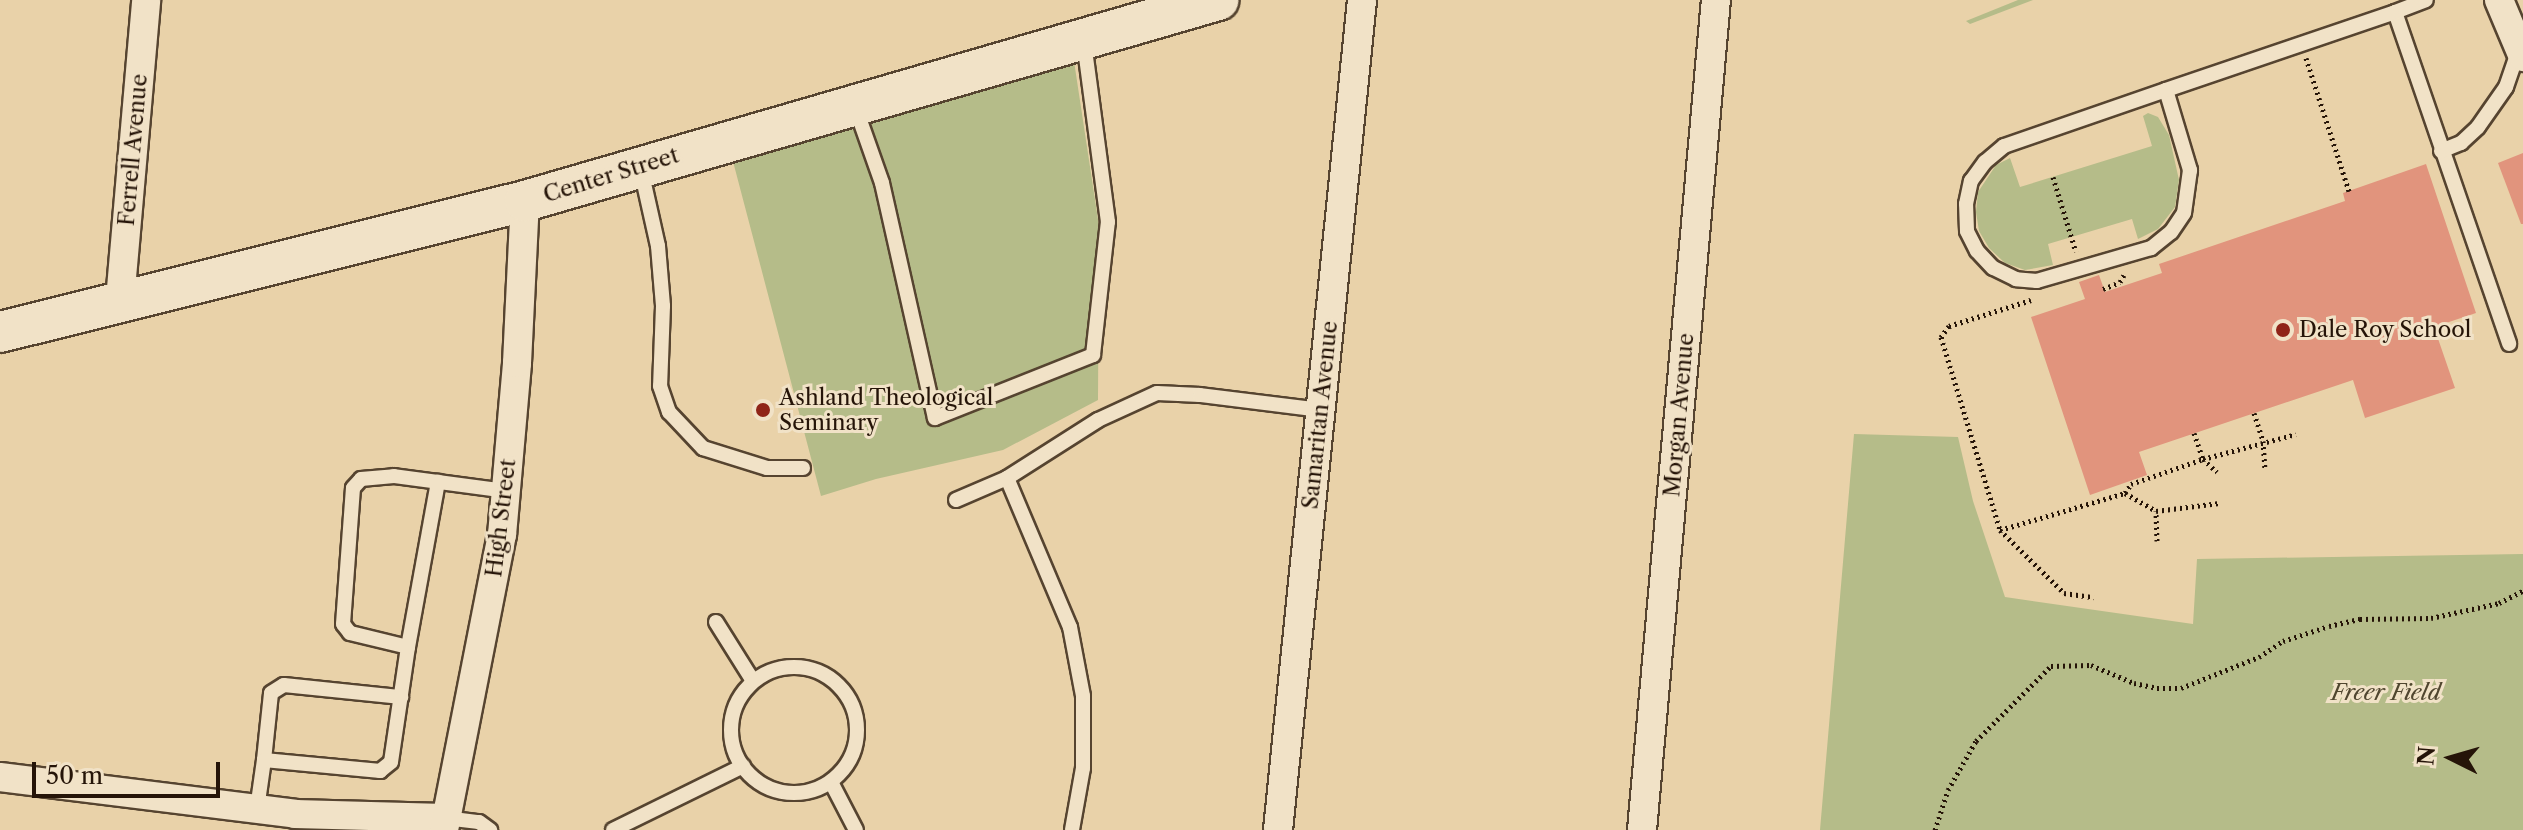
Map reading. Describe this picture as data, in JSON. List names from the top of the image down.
{
  "streets": {
    "main road": ["Center Street"],
    "street": [
      "Ferrell Avenue",
      "Samaritan Avenue",
      "Morgan Avenue",
      "High Street"
    ]
  },
  "crossings": [
    ["Ferrell Avenue", "Center Street"],
    ["Center Street", "High Street"]
  ],
  "parks": ["Freer Field"],
  "places": ["Dale Roy School", "Ashland Theological Seminary"],
  "scale_bar": "50 m",
  "north": "left"
}
